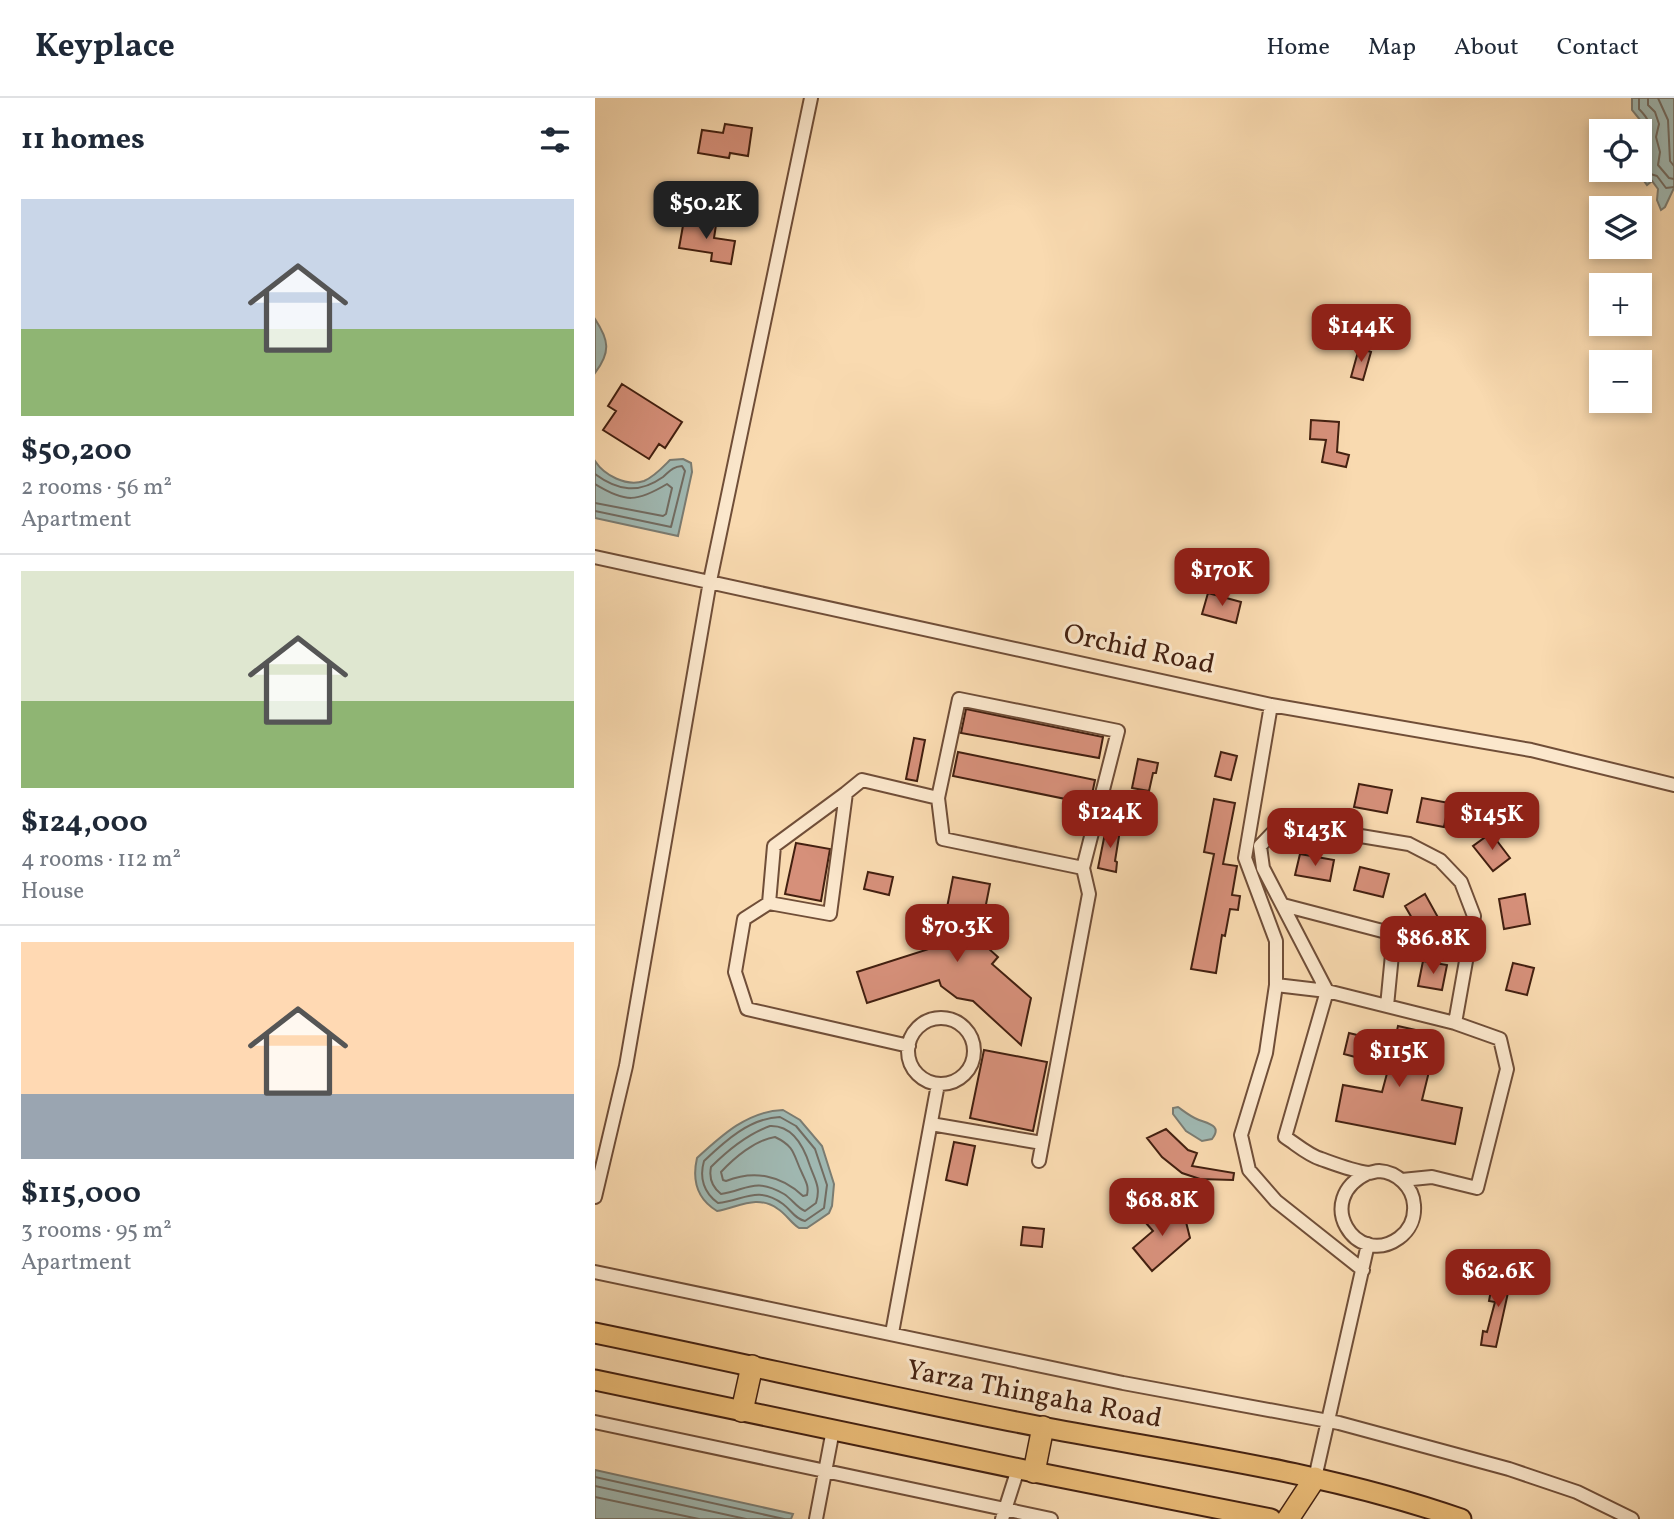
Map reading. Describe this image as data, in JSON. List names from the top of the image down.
{
  "streets": {
    "main road": ["Yarza Thingaha Road"],
    "street": ["Orchid Road"]
  },
  "page": {
    "header": "Keyplace",
    "nav": [
      "Home",
      "Map",
      "About",
      "Contact"
    ],
    "heading": "11 homes",
    "map_buttons": ["+", "−"],
    "price": [
      "$50.2K",
      "$144K",
      "$170K",
      "$124K",
      "$145K",
      "$143K",
      "$70.3K",
      "$86.8K",
      "$115K",
      "$68.8K",
      "$62.6K"
    ],
    "list": [
      {
        "name": "$50,200",
        "note": "2 rooms · 56 m² · Apartment"
      },
      {
        "name": "$124,000",
        "note": "4 rooms · 112 m² · House"
      },
      {
        "name": "$115,000",
        "note": "3 rooms · 95 m² · Apartment"
      }
    ]
  }
}
